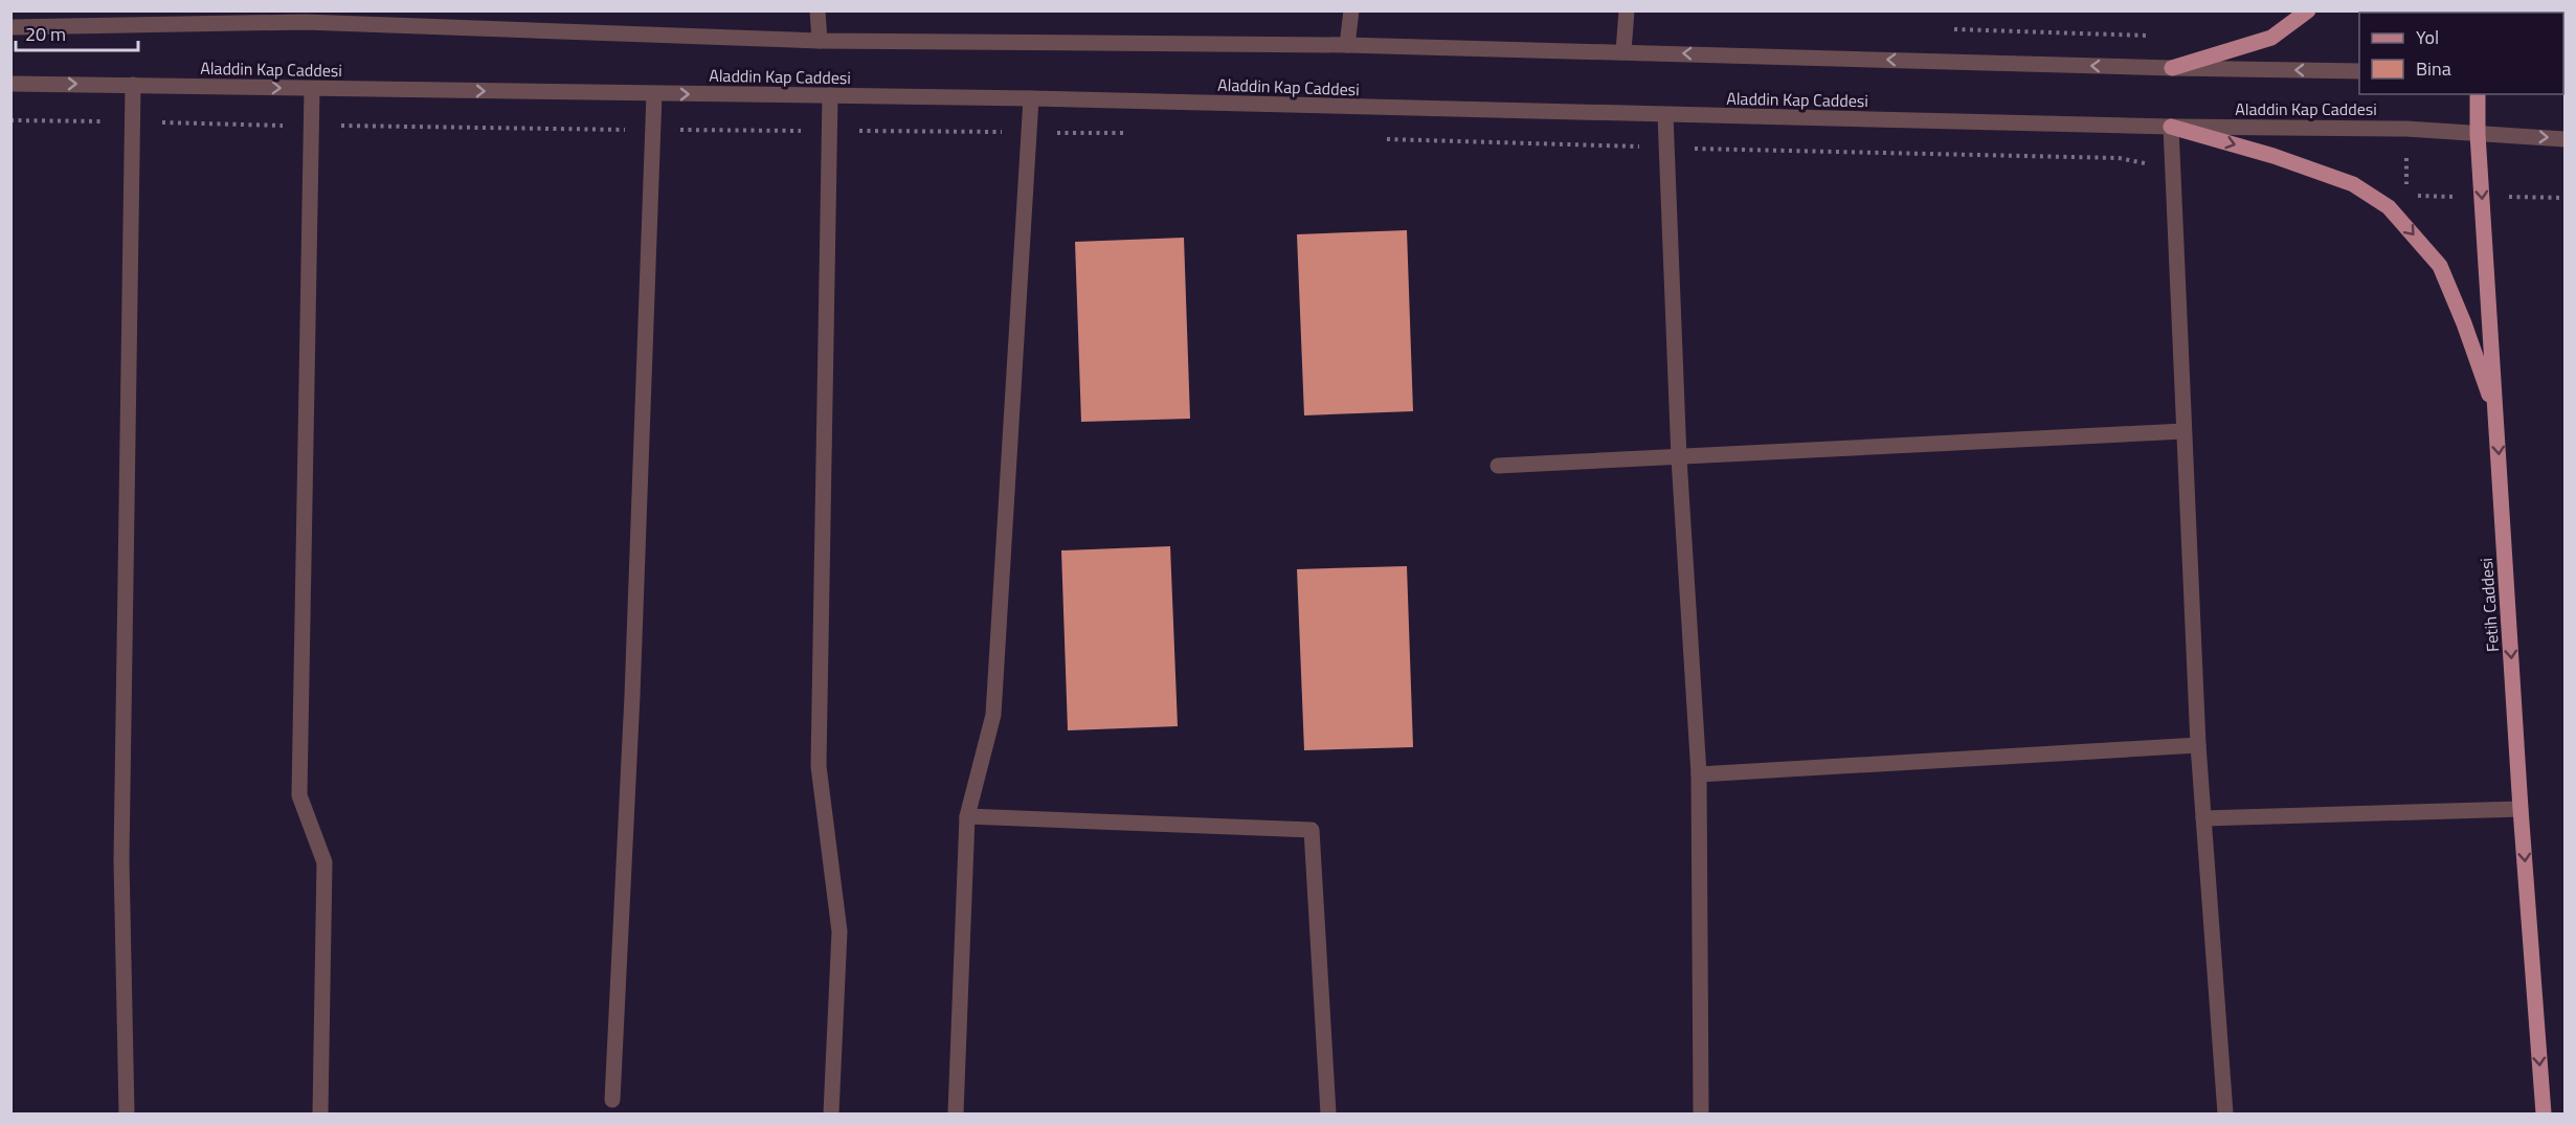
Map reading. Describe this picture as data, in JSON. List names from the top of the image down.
{
  "streets": {
    "main road": ["Fetih Caddesi"],
    "street": ["Aladdin Kap Caddesi"]
  },
  "crossings": [
    ["Aladdin Kap Caddesi", "Fetih Caddesi"]
  ],
  "one_way": ["Fetih Caddesi"],
  "legend": ["Yol", "Bina"],
  "scale_bar": "20 m"
}
